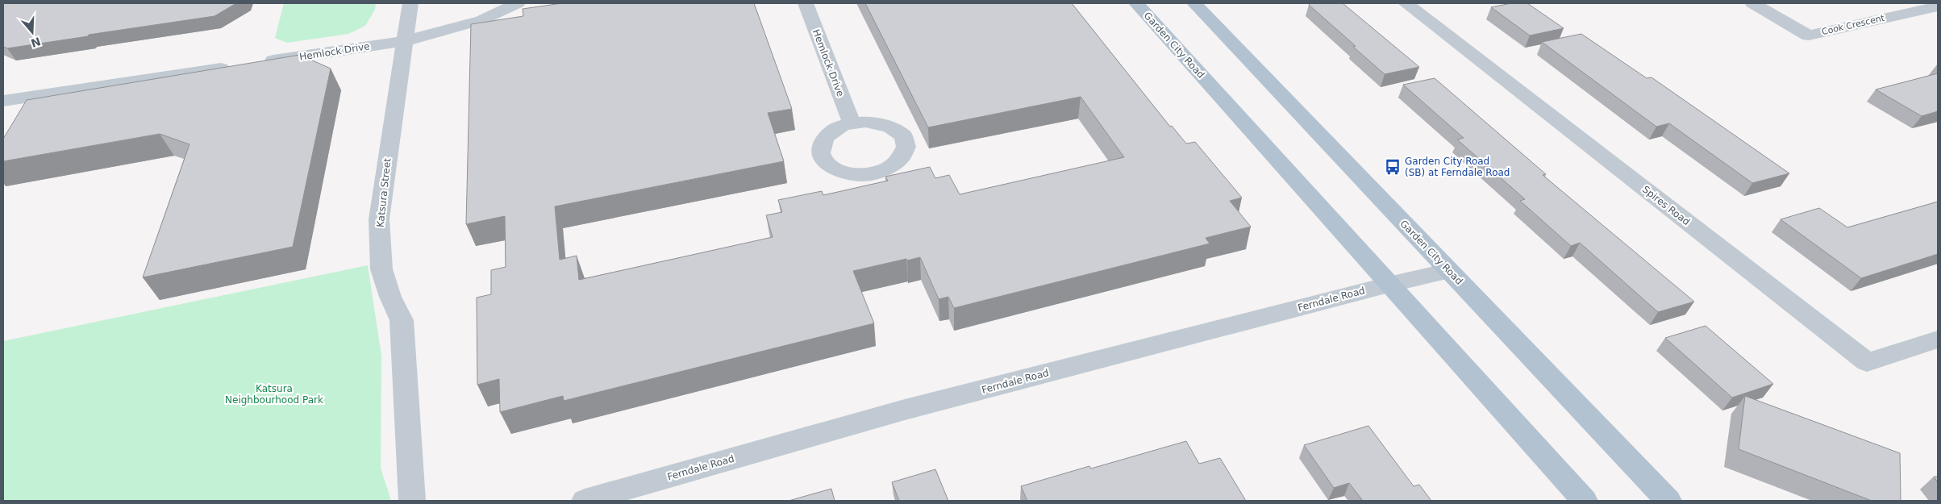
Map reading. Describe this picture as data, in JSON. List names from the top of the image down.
{
  "streets": {
    "main road": ["Garden City Road"],
    "street": [
      "Cook Crescent",
      "Hemlock Drive",
      "Katsura Street",
      "Spires Road",
      "Ferndale Road"
    ]
  },
  "crossings": [
    ["Garden City Road", "Ferndale Road"],
    ["Hemlock Drive", "Katsura Street"]
  ],
  "parks": ["Katsura Neighbourhood Park"],
  "places": {
    "bus stop": ["Garden City Road (SB) at Ferndale Road"]
  },
  "north": "bottom"
}
